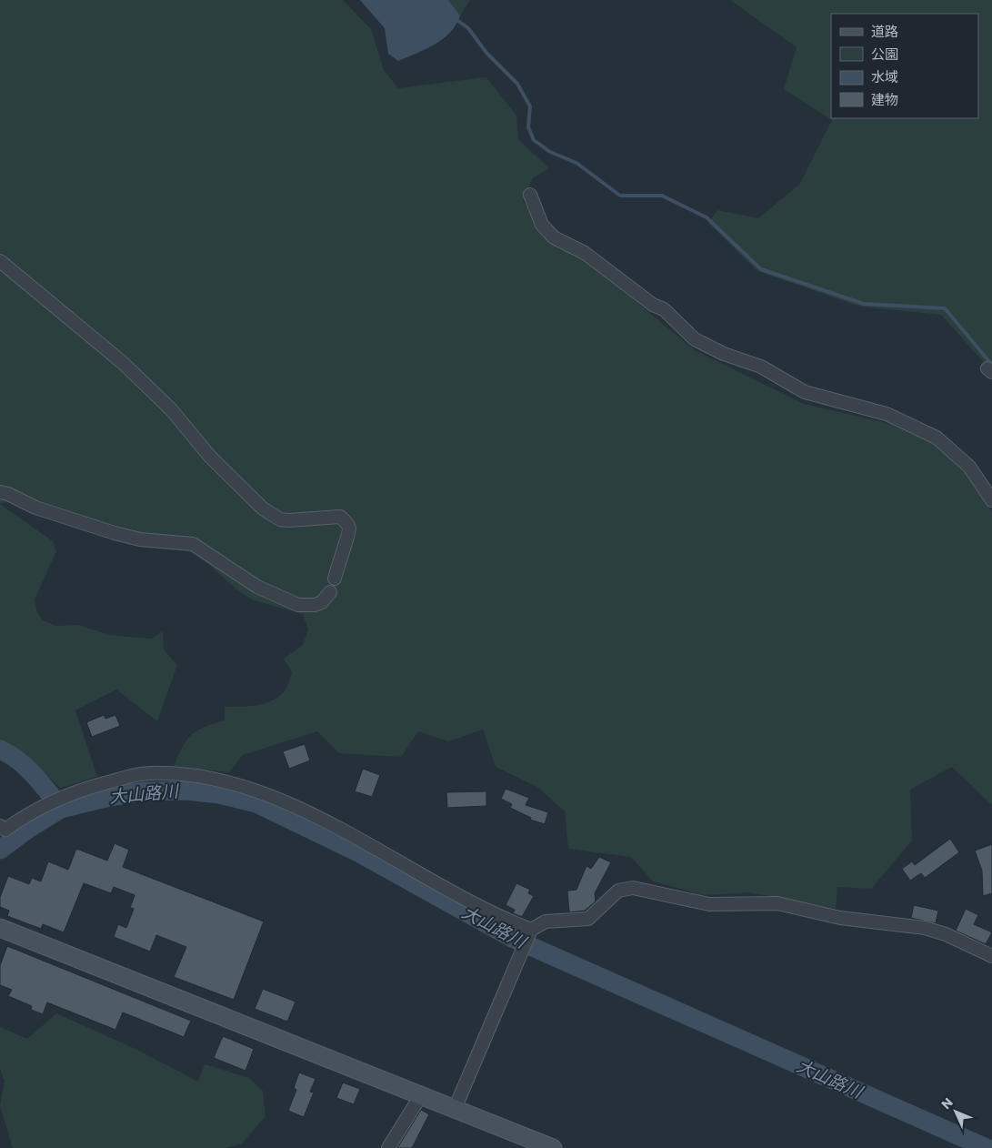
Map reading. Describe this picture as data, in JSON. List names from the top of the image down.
{
  "water": ["大山路川"],
  "legend": [
    "道路",
    "公園",
    "水域",
    "建物"
  ],
  "north": "top left"
}
